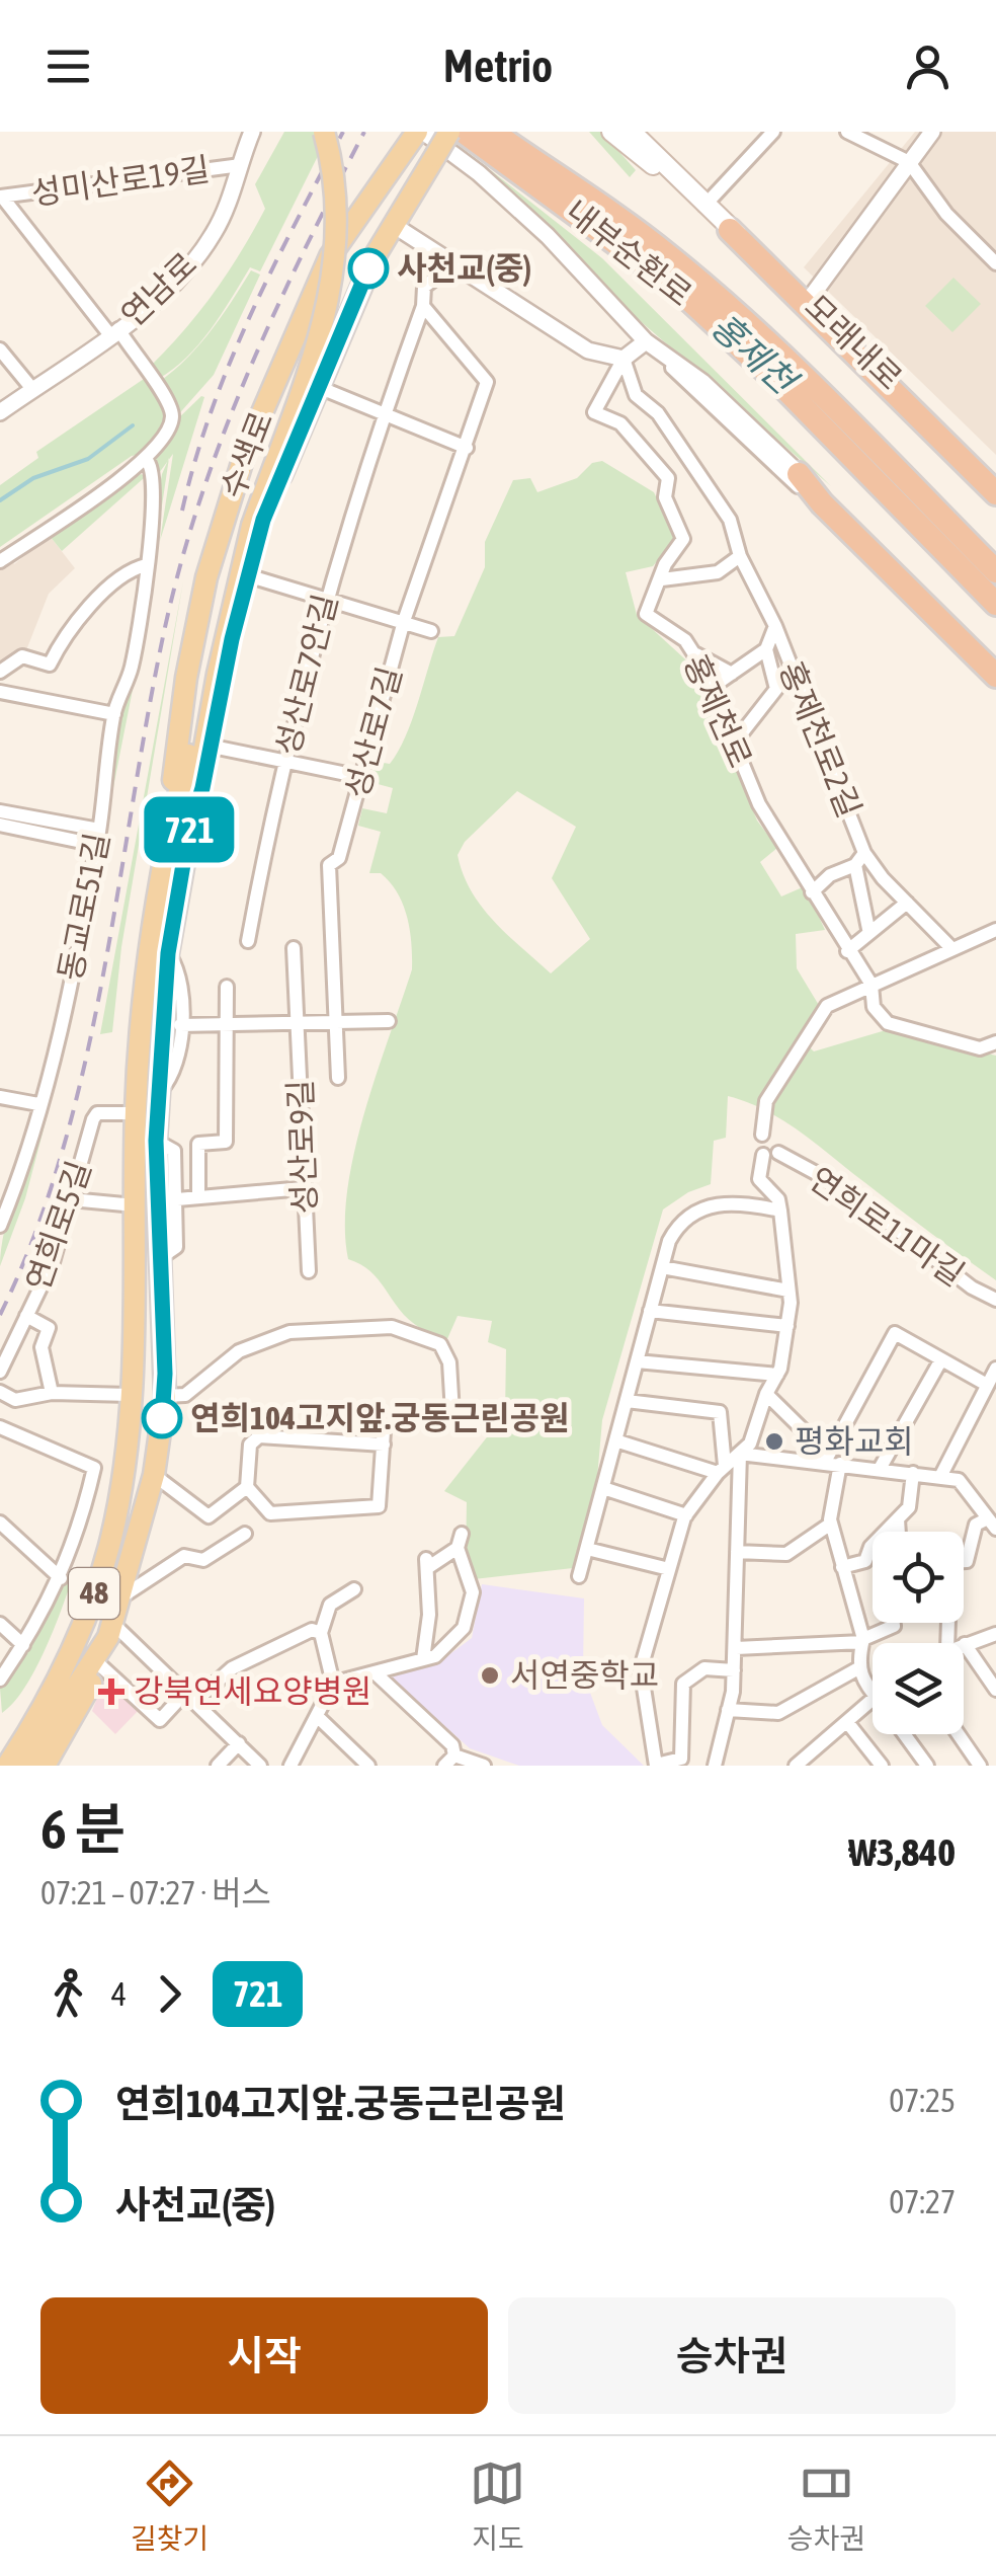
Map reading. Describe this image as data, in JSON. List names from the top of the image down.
{
  "streets": {
    "highway": ["내부순환로"],
    "main road": ["모래내로", "수색로", "48"],
    "street": [
      "성미산로19길",
      "연남로",
      "성산로7안길",
      "홍제천로",
      "성산로7길",
      "홍제천로2길",
      "동교로51길",
      "성산로9길",
      "연희로5길",
      "연희로11마길"
    ]
  },
  "crossings": [
    ["성미산로19길", "연남로"],
    ["수색로", "48"],
    ["홍제천로", "홍제천로2길"],
    ["연희로5길", "48"]
  ],
  "water": ["홍제천"],
  "places": {
    "other": [
      "사천교(중)",
      "연희104고지앞.궁동근린공원",
      "평화교회",
      "서연중학교"
    ],
    "health": ["강북연세요양병원"]
  },
  "lines": ["bus line 721"],
  "page": {
    "header": "Metrio",
    "on_map": "721",
    "heading": ["6 분", "07:21 – 07:27 · 버스", "₩3,840"],
    "legs": ["4", "721"],
    "list": [
      {
        "name": "연희104고지앞.궁동근린공원",
        "value": "07:25"
      },
      {
        "name": "사천교(중)",
        "value": "07:27"
      }
    ],
    "buttons": ["시작", "승차권"],
    "tabs": ["길찾기", "지도", "승차권"]
  }
}
